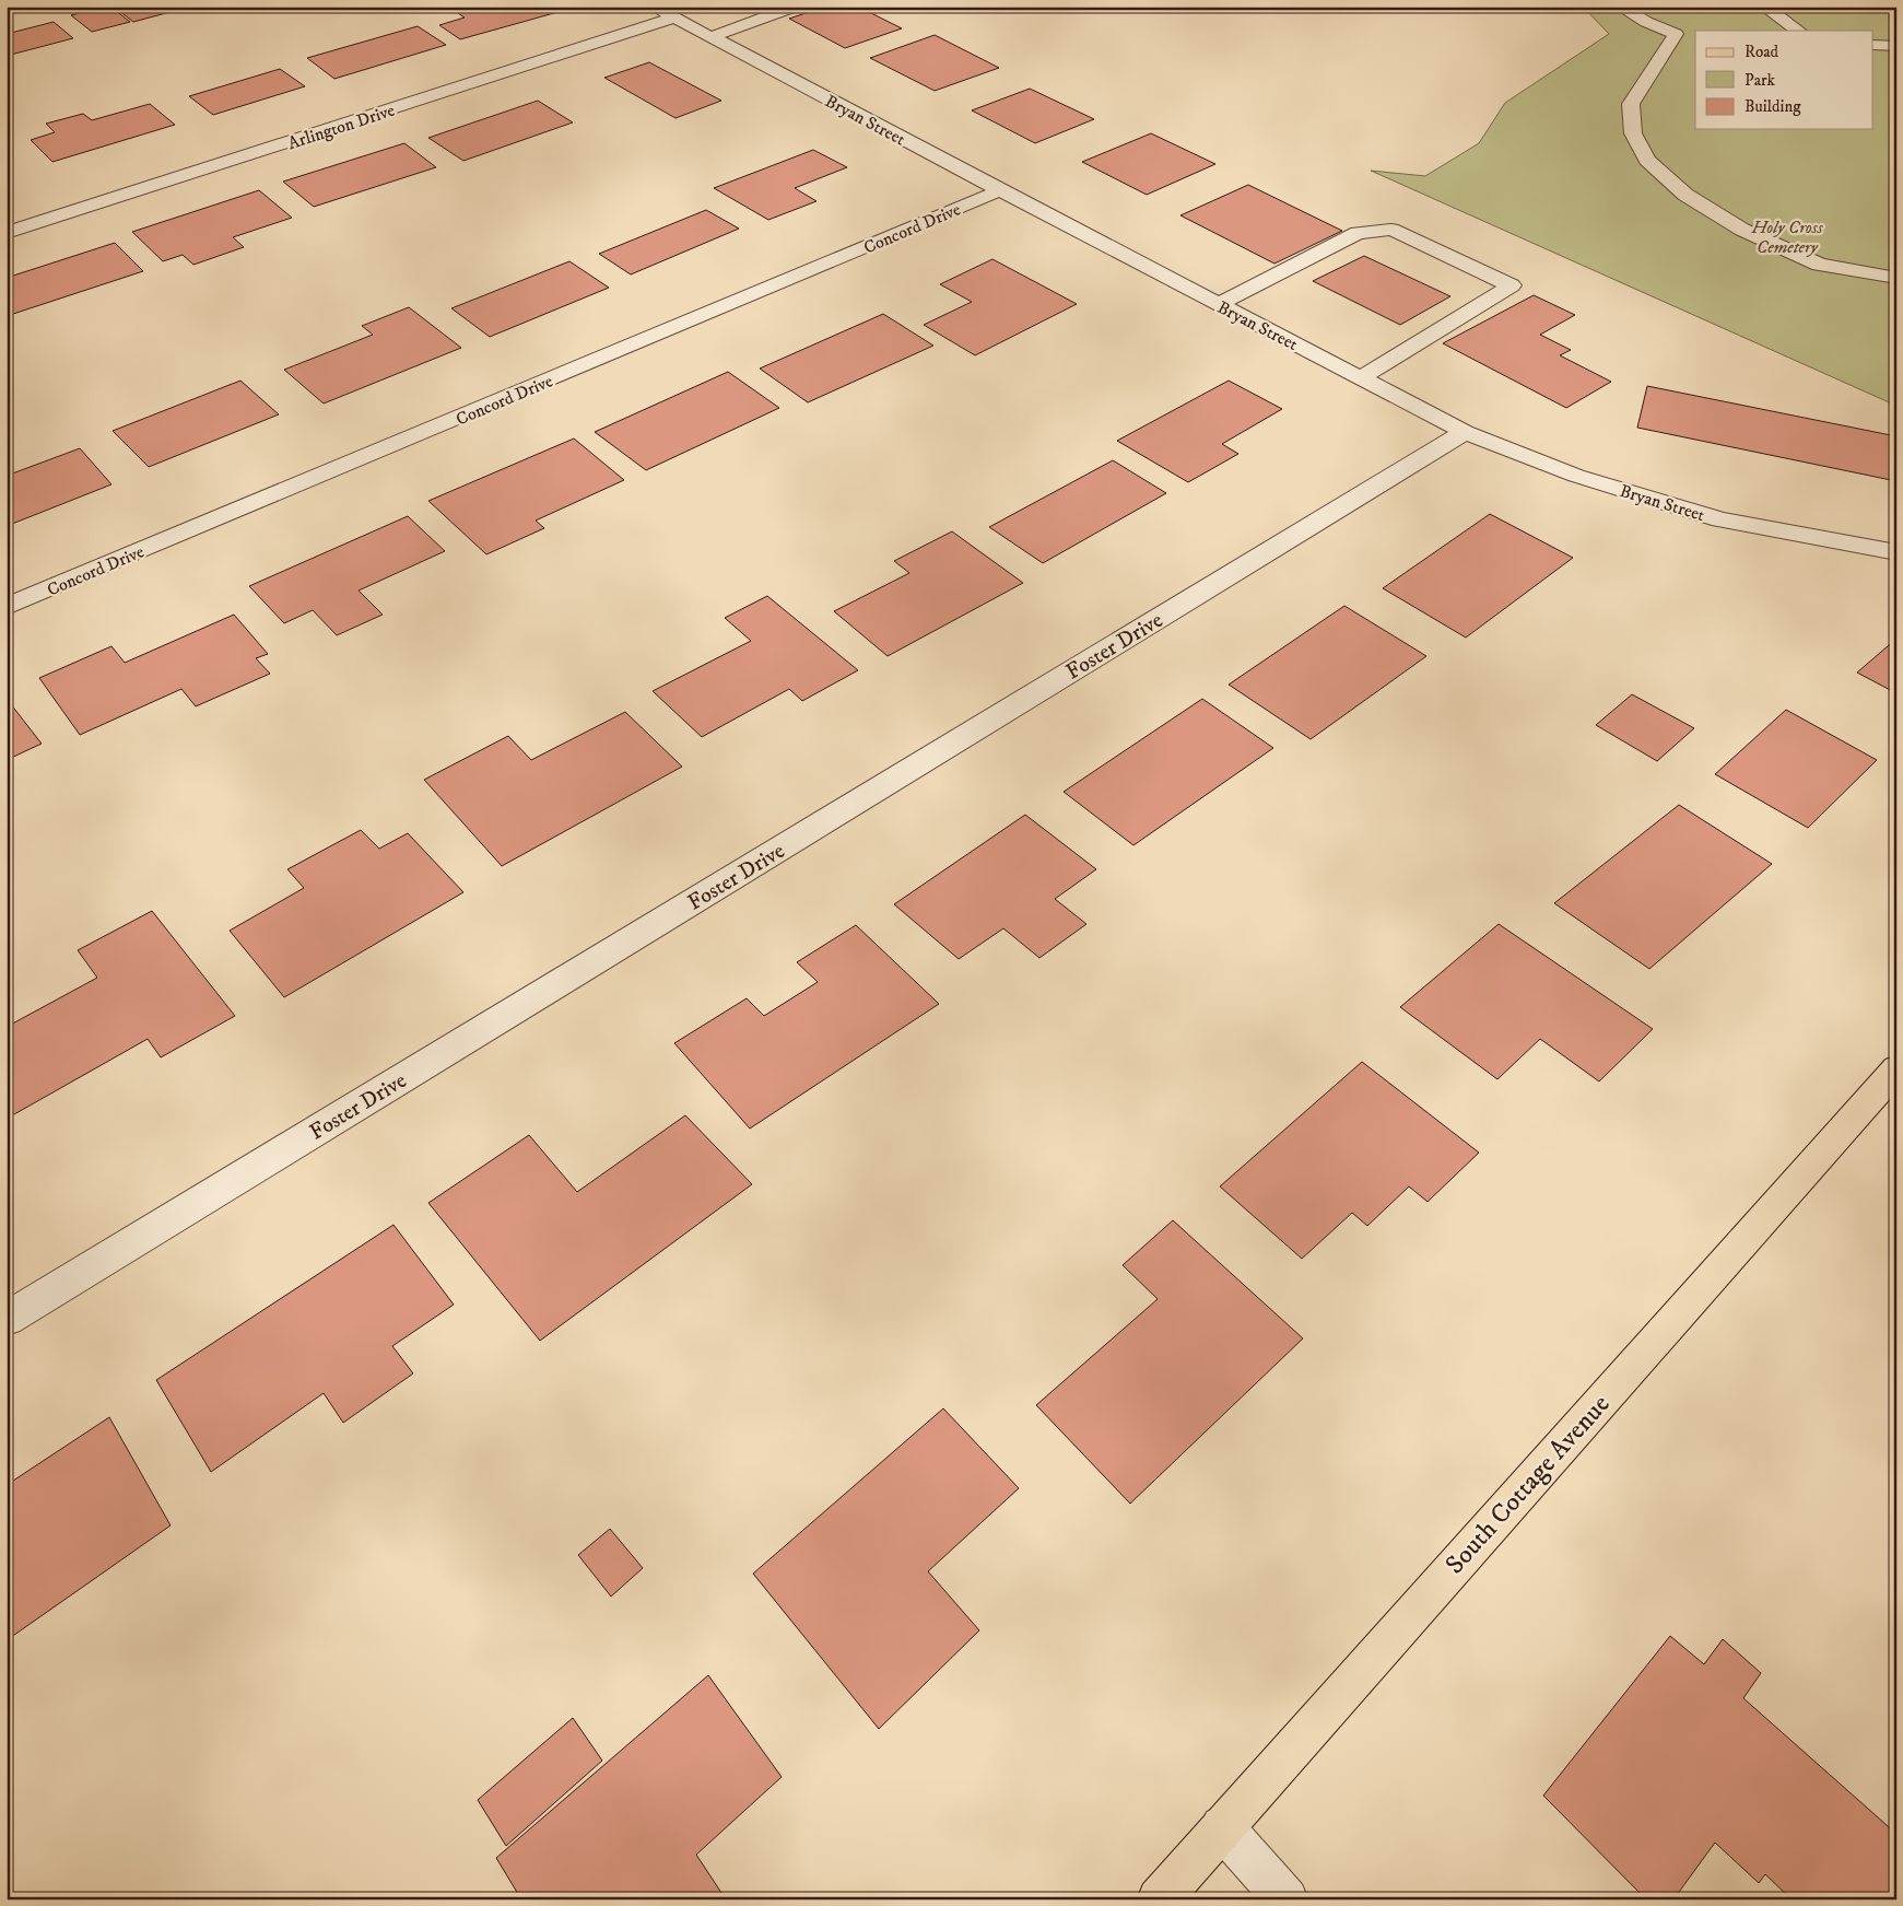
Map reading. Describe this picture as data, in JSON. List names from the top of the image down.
{
  "streets": {
    "main road": ["South Cottage Avenue"],
    "street": [
      "Bryan Street",
      "Arlington Drive",
      "Concord Drive",
      "Foster Drive"
    ]
  },
  "crossings": [
    ["Bryan Street", "Arlington Drive"],
    ["Bryan Street", "Concord Drive"],
    ["Bryan Street", "Foster Drive"]
  ],
  "parks": ["Holy Cross Cemetery"],
  "legend": ["Road", "Park", "Building"]
}
